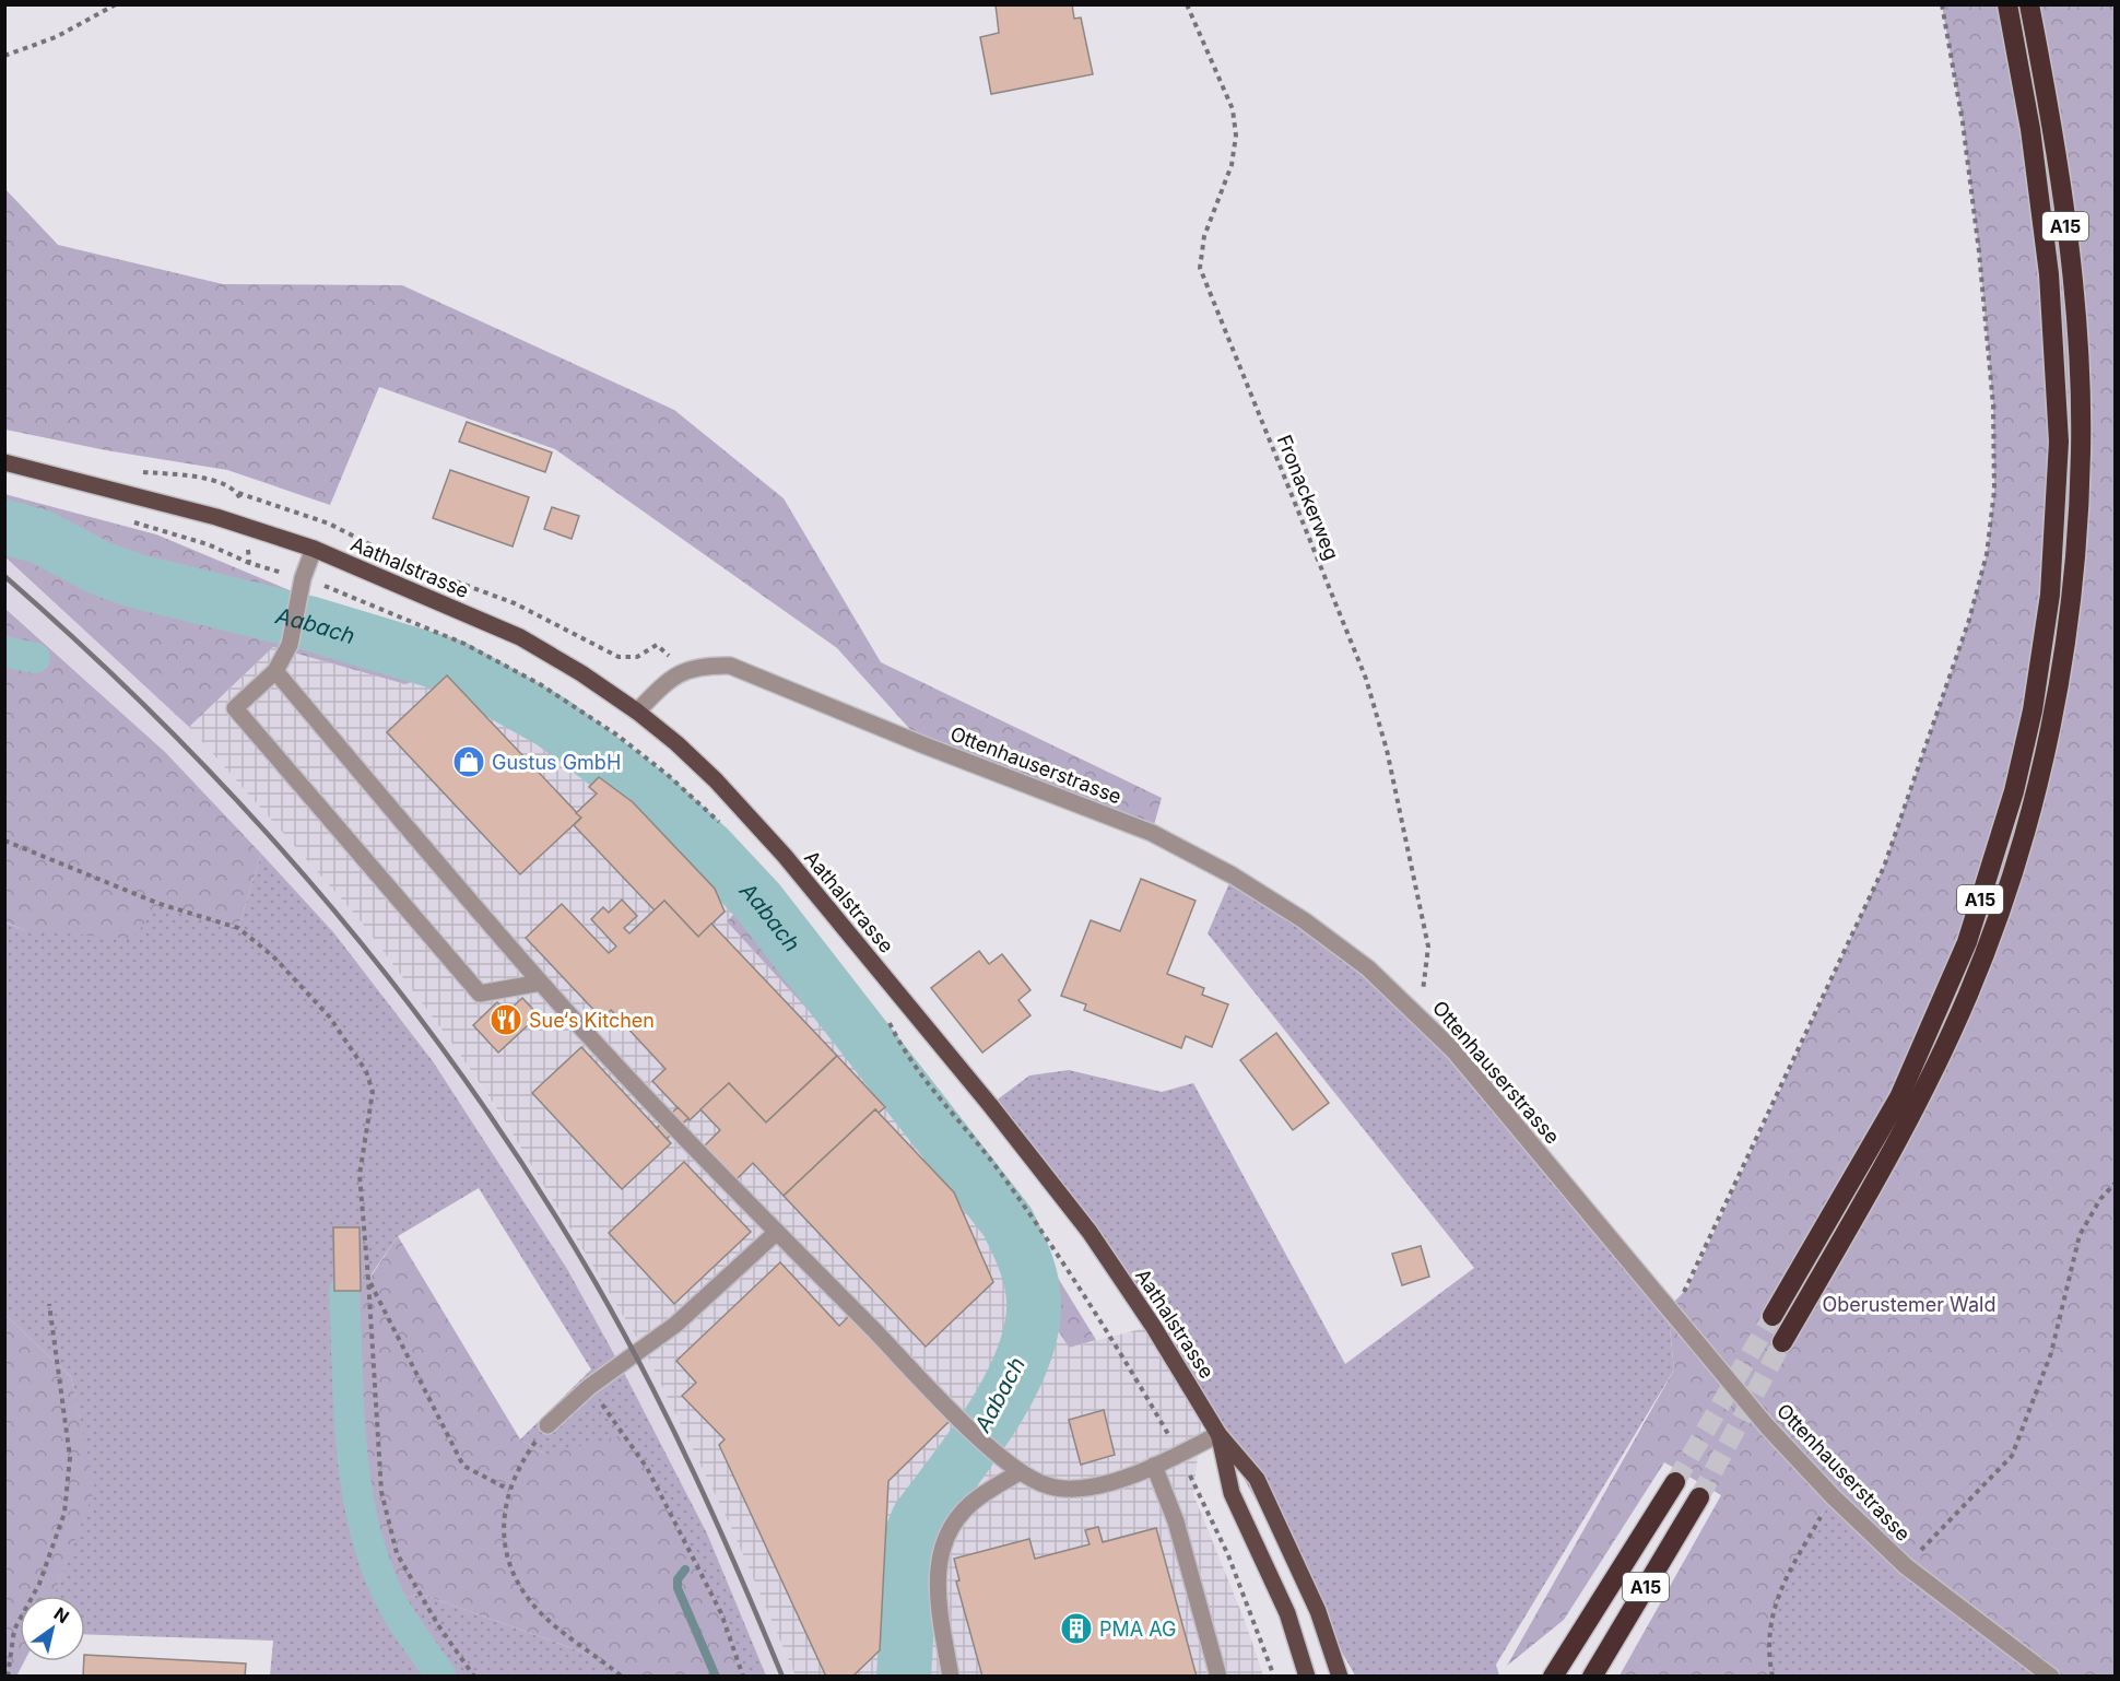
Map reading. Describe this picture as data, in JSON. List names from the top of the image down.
{
  "streets": {
    "highway": ["A15"],
    "main road": ["Aathalstrasse"],
    "street": ["Ottenhauserstrasse"],
    "path": ["Fronackerweg"]
  },
  "crossings": [
    ["Fronackerweg", "Ottenhauserstrasse"],
    ["Aathalstrasse", "Ottenhauserstrasse"]
  ],
  "water": ["Aabach"],
  "parks": ["Oberustemer Wald"],
  "places": {
    "shop": ["Gustus GmbH"],
    "restaurant": ["Sue‘s Kitchen"],
    "building": ["PMA AG"]
  },
  "north": "top right"
}
